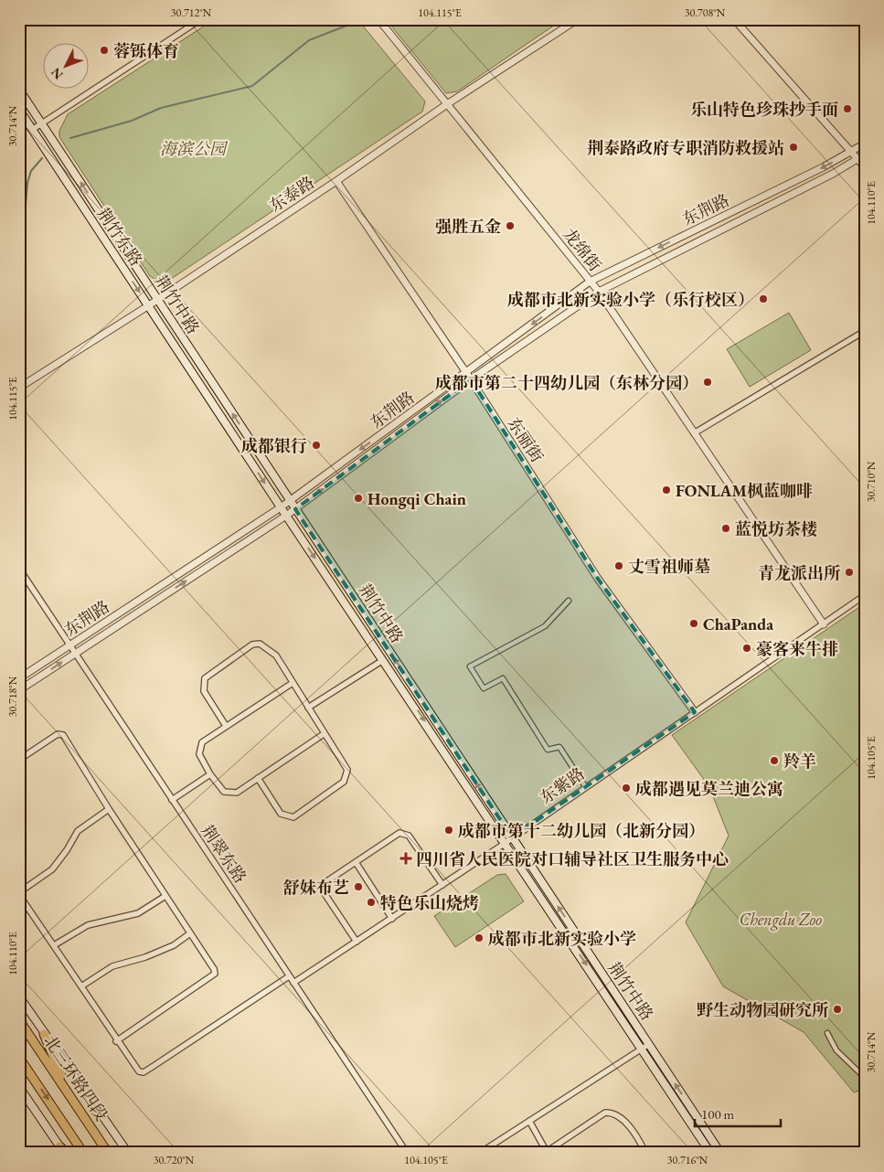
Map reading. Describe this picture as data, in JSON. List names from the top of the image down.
{
  "streets": {
    "highway": ["北三环路四段"],
    "main road": ["荆竹东路", "荆竹中路"],
    "street": [
      "东泰路",
      "东荆路",
      "龙绵街",
      "东丽街",
      "东紫路",
      "荆翠东路"
    ]
  },
  "crossings": [
    ["东泰路", "荆竹东路"],
    ["东泰路", "龙绵街"],
    ["东泰路", "荆竹中路"],
    ["东泰路", "东丽街"],
    ["东荆路", "荆竹东路"],
    ["东荆路", "龙绵街"],
    ["东荆路", "荆竹中路"],
    ["东荆路", "东丽街"],
    ["东荆路", "荆翠东路"],
    ["荆竹东路", "荆竹中路"],
    ["龙绵街", "东紫路"],
    ["荆竹中路", "东紫路"],
    ["东丽街", "东紫路"],
    ["东紫路", "荆翠东路"]
  ],
  "one_way": ["荆竹东路"],
  "parks": ["海滨公园", "Chengdu Zoo"],
  "places": {
    "other": [
      "蓉铄体育",
      "乐山特色珍珠抄手面",
      "荆泰路政府专职消防救援站",
      "强胜五金",
      "成都市北新实验小学（乐行校区）",
      "成都市第二十四幼儿园（东林分园）",
      "成都银行",
      "FONLAM枫蓝咖啡",
      "Hongqi Chain",
      "蓝悦坊茶楼",
      "丈雪祖师墓",
      "青龙派出所",
      "ChaPanda",
      "豪客来牛排",
      "羚羊",
      "成都遇见莫兰迪公寓",
      "成都市第十二幼儿园（北新分园）",
      "舒妹布艺",
      "特色乐山烧烤",
      "成都市北新实验小学",
      "野生动物园研究所"
    ],
    "health": ["四川省人民医院对口辅导社区卫生服务中心"]
  },
  "scale_bar": "100 m",
  "north": "bottom left",
  "coordinates": [
    "30.712°N",
    "104.115°E",
    "30.708°N",
    "30.714°N",
    "104.110°E",
    "30.710°N",
    "30.718°N",
    "104.105°E",
    "30.720°N",
    "30.716°N"
  ]
}
